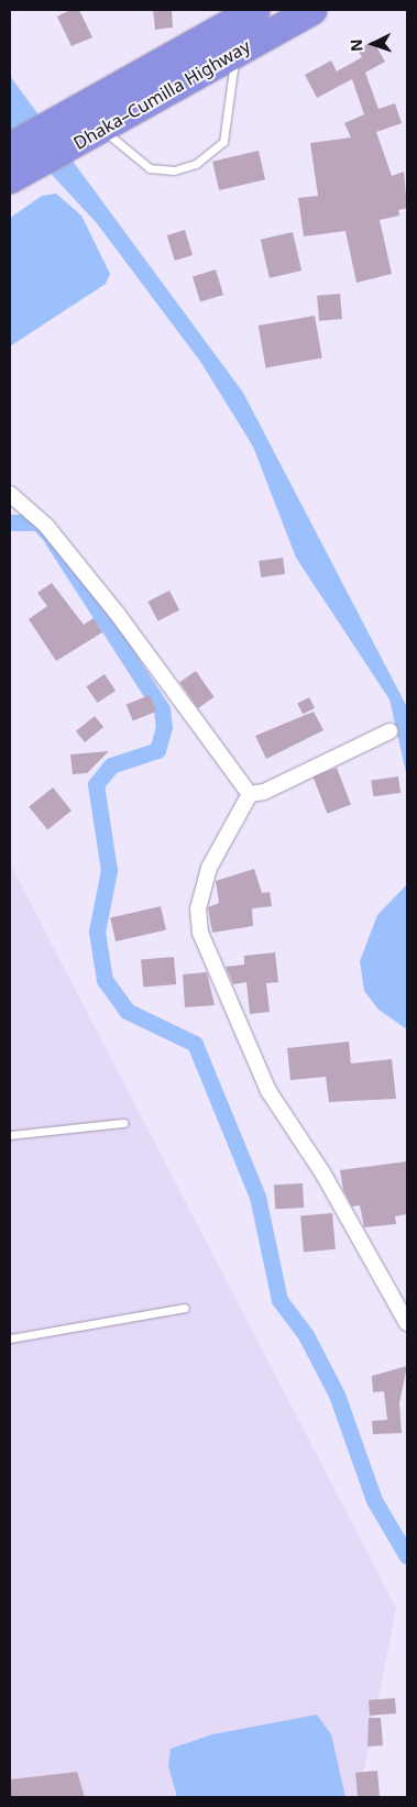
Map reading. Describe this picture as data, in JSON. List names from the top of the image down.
{
  "streets": {
    "highway": ["Dhaka–Cumilla Highway"]
  },
  "north": "left"
}
